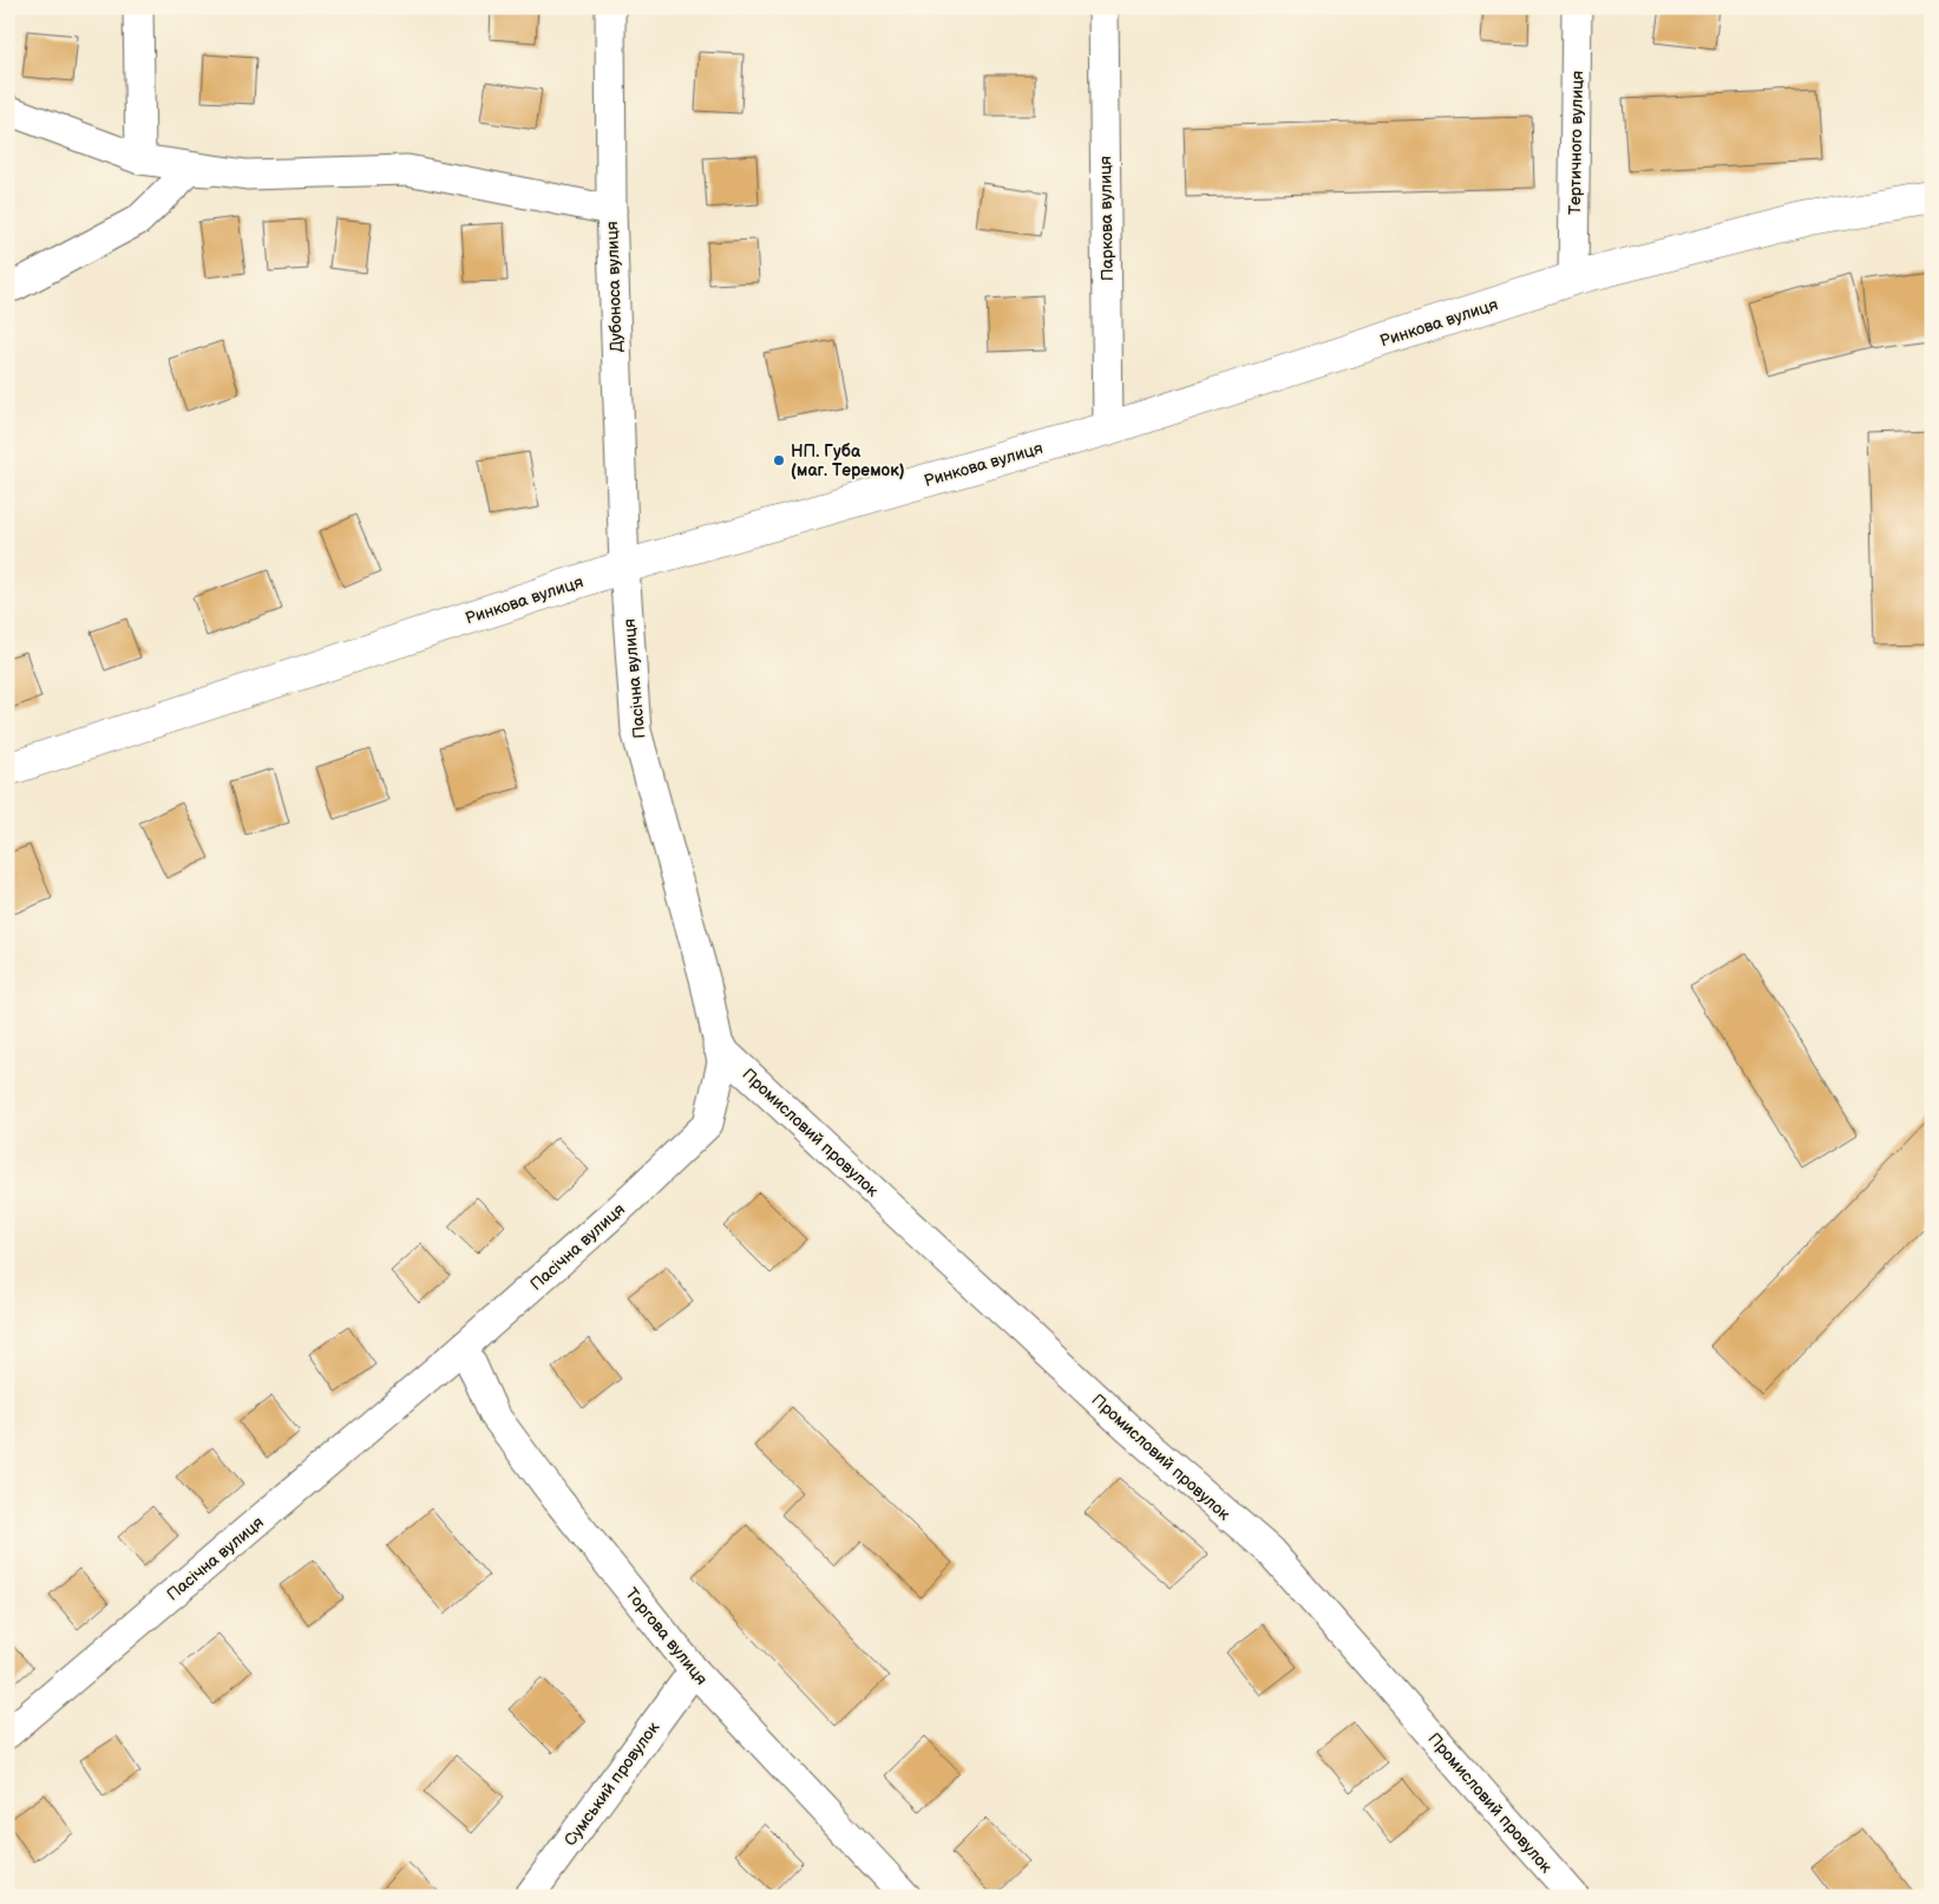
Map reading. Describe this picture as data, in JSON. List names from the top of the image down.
{
  "streets": {
    "main road": ["Ринкова вулиця"],
    "street": [
      "Тертичного вулиця",
      "Паркова вулиця",
      "Дубоноса вулиця",
      "Пасічна вулиця",
      "Промисловий провулок",
      "Торгова вулиця",
      "Сумський провулок"
    ]
  },
  "crossings": [
    ["Тертичного вулиця", "Ринкова вулиця"],
    ["Паркова вулиця", "Ринкова вулиця"],
    ["Дубоноса вулиця", "Ринкова вулиця"],
    ["Дубоноса вулиця", "Пасічна вулиця"],
    ["Ринкова вулиця", "Пасічна вулиця"],
    ["Пасічна вулиця", "Промисловий провулок"],
    ["Пасічна вулиця", "Торгова вулиця"],
    ["Торгова вулиця", "Сумський провулок"]
  ],
  "places": ["НП. Губа (маг. Теремок)"]
}
